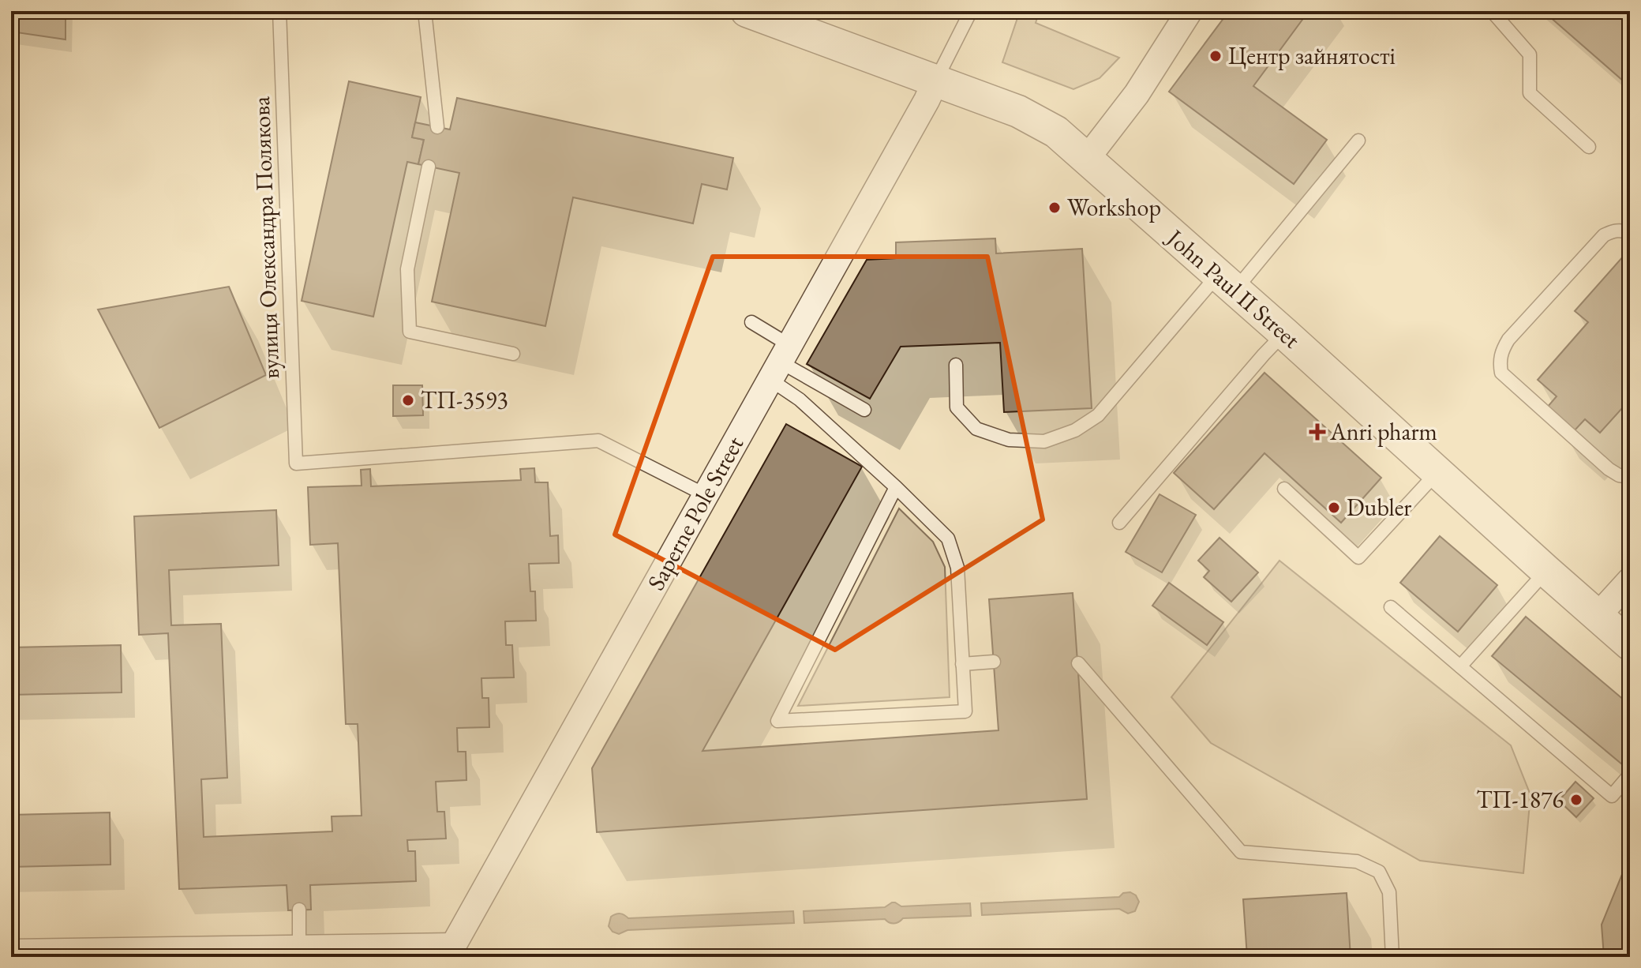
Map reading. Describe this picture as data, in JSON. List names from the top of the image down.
{
  "streets": {
    "street": ["John Paul II Street", "Saperne Pole Street"],
    "lane": ["вулиця Олександра Полякова"]
  },
  "crossings": [
    ["вулиця Олександра Полякова", "Saperne Pole Street"],
    ["John Paul II Street", "Saperne Pole Street"]
  ],
  "places": {
    "other": [
      "Центр зайнятості",
      "Workshop",
      "ТП-3593",
      "Dubler",
      "ТП-1876"
    ],
    "health": ["Anri pharm"]
  }
}
